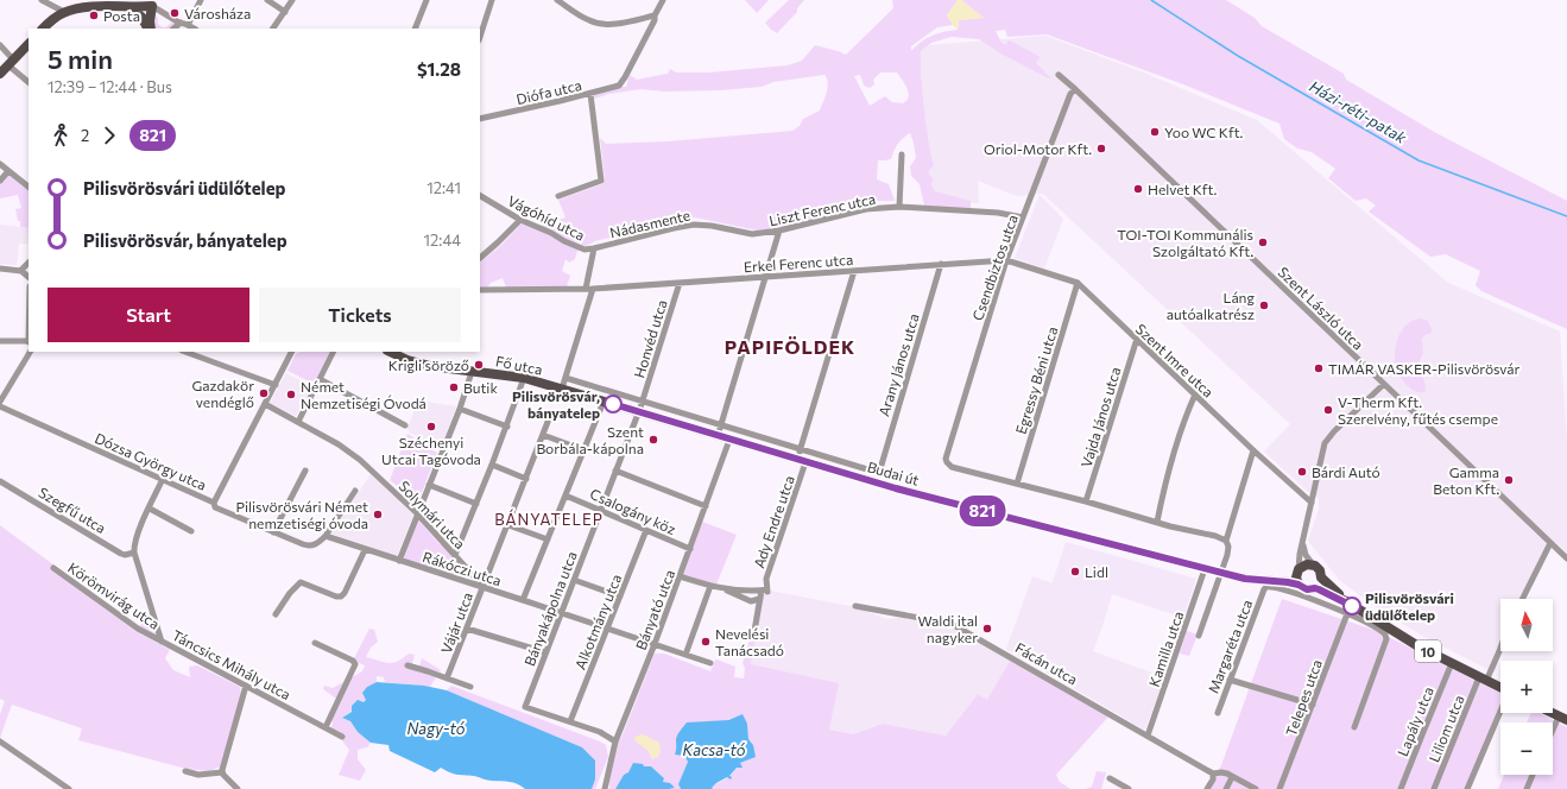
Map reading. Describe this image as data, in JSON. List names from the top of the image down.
{
  "streets": {
    "main road": ["Fő utca", "Budai út", "10"],
    "street": [
      "Diófa utca",
      "Liszt Ferenc utca",
      "Vágóhíd utca",
      "Nádasmente",
      "Erkel Ferenc utca",
      "Csendbiztos utca",
      "Szent László utca",
      "Honvéd utca",
      "Szent Imre utca",
      "Arany János utca",
      "Egressy Béni utca",
      "Vajda János utca",
      "Dózsa György utca",
      "Szegfű utca",
      "Csalogány köz",
      "Solymári utca",
      "Ady Endre utca",
      "Rákóczi utca",
      "Körömvirág utca",
      "Bányakápolna utca",
      "Bányató utca",
      "Alkotmány utca",
      "Vájár utca",
      "Margaréta utca",
      "Kamilla utca",
      "Fácán utca",
      "Táncsics Mihály utca",
      "Telepes utca",
      "Lapály utca",
      "Liliom utca"
    ]
  },
  "crossings": [
    ["Liszt Ferenc utca", "Nádasmente"],
    ["Liszt Ferenc utca", "Csendbiztos utca"],
    ["Vágóhíd utca", "Nádasmente"],
    ["Vágóhíd utca", "Erkel Ferenc utca"],
    ["Vágóhíd utca", "Fő utca"],
    ["Vágóhíd utca", "Budai út"],
    ["Erkel Ferenc utca", "Csendbiztos utca"],
    ["Erkel Ferenc utca", "Honvéd utca"],
    ["Erkel Ferenc utca", "Szent Imre utca"],
    ["Erkel Ferenc utca", "Arany János utca"],
    ["Erkel Ferenc utca", "Ady Endre utca"],
    ["Csendbiztos utca", "Szent László utca"],
    ["Csendbiztos utca", "Szent Imre utca"],
    ["Csendbiztos utca", "Egressy Béni utca"],
    ["Honvéd utca", "Budai út"],
    ["Honvéd utca", "Bányakápolna utca"],
    ["Szent Imre utca", "Egressy Béni utca"],
    ["Szent Imre utca", "Vajda János utca"],
    ["Fő utca", "Budai út"],
    ["Arany János utca", "Budai út"],
    ["Dózsa György utca", "Solymári utca"],
    ["Budai út", "Ady Endre utca"],
    ["Budai út", "Bányakápolna utca"],
    ["Budai út", "Bányató utca"],
    ["Budai út", "Margaréta utca"],
    ["Budai út", "Kamilla utca"],
    ["Budai út", "10"],
    ["Budai út", "Telepes utca"],
    ["Budai út", "Lapály utca"],
    ["Budai út", "Liliom utca"],
    ["Szegfű utca", "Táncsics Mihály utca"],
    ["Csalogány köz", "Bányakápolna utca"],
    ["Csalogány köz", "Bányató utca"],
    ["Csalogány köz", "Alkotmány utca"],
    ["Solymári utca", "Rákóczi utca"],
    ["Solymári utca", "Vájár utca"],
    ["Rákóczi utca", "Bányakápolna utca"],
    ["Rákóczi utca", "Bányató utca"],
    ["Rákóczi utca", "Alkotmány utca"],
    ["Rákóczi utca", "Vájár utca"],
    ["Körömvirág utca", "Táncsics Mihály utca"],
    ["Bányakápolna utca", "Alkotmány utca"],
    ["Margaréta utca", "10"],
    ["Kamilla utca", "Fácán utca"],
    ["10", "Telepes utca"]
  ],
  "districts": ["PAPIFÖLDEK", "BÁNYATELEP"],
  "water": ["Házi-réti-patak", "Nagy-tó", "Kacsa-tó"],
  "places": [
    "Városháza",
    "Posta",
    "Yoo WC Kft.",
    "Oriol-Motor Kft.",
    "Helvet Kft.",
    "TOI-TOI Kommunális Szolgáltató Kft.",
    "Láng autóalkatrész",
    "Krigli söröző",
    "TIMÁR VASKER-Pilisvörösvár",
    "Butik",
    "Gazdakör vendéglő",
    "Német Nemzetiségi Óvodá",
    "Pilisvörösvár, bányatelep",
    "V-Therm Kft. Szerelvény, fűtés csempe",
    "Széchenyi Utcai Tagóvoda",
    "Szent Borbála-kápolna",
    "Bárdi Autó",
    "Gamma Beton Kft.",
    "Pilisvörösvári Német nemzetiségi óvoda",
    "Lidl",
    "Pilisvörösvári üdülőtelep",
    "Waldi ital nagyker",
    "Nevelési Tanácsadó"
  ],
  "lines": ["bus line 821"],
  "north": "top",
  "page": {
    "on_map": "821",
    "heading": ["5 min", "12:39 – 12:44 · Bus", "$1.28"],
    "legs": ["2", "821"],
    "list": [
      {
        "name": "Pilisvörösvári üdülőtelep",
        "value": "12:41"
      },
      {
        "name": "Pilisvörösvár, bányatelep",
        "value": "12:44"
      }
    ],
    "buttons": ["Start", "Tickets"],
    "map_buttons": ["+", "−"]
  }
}
